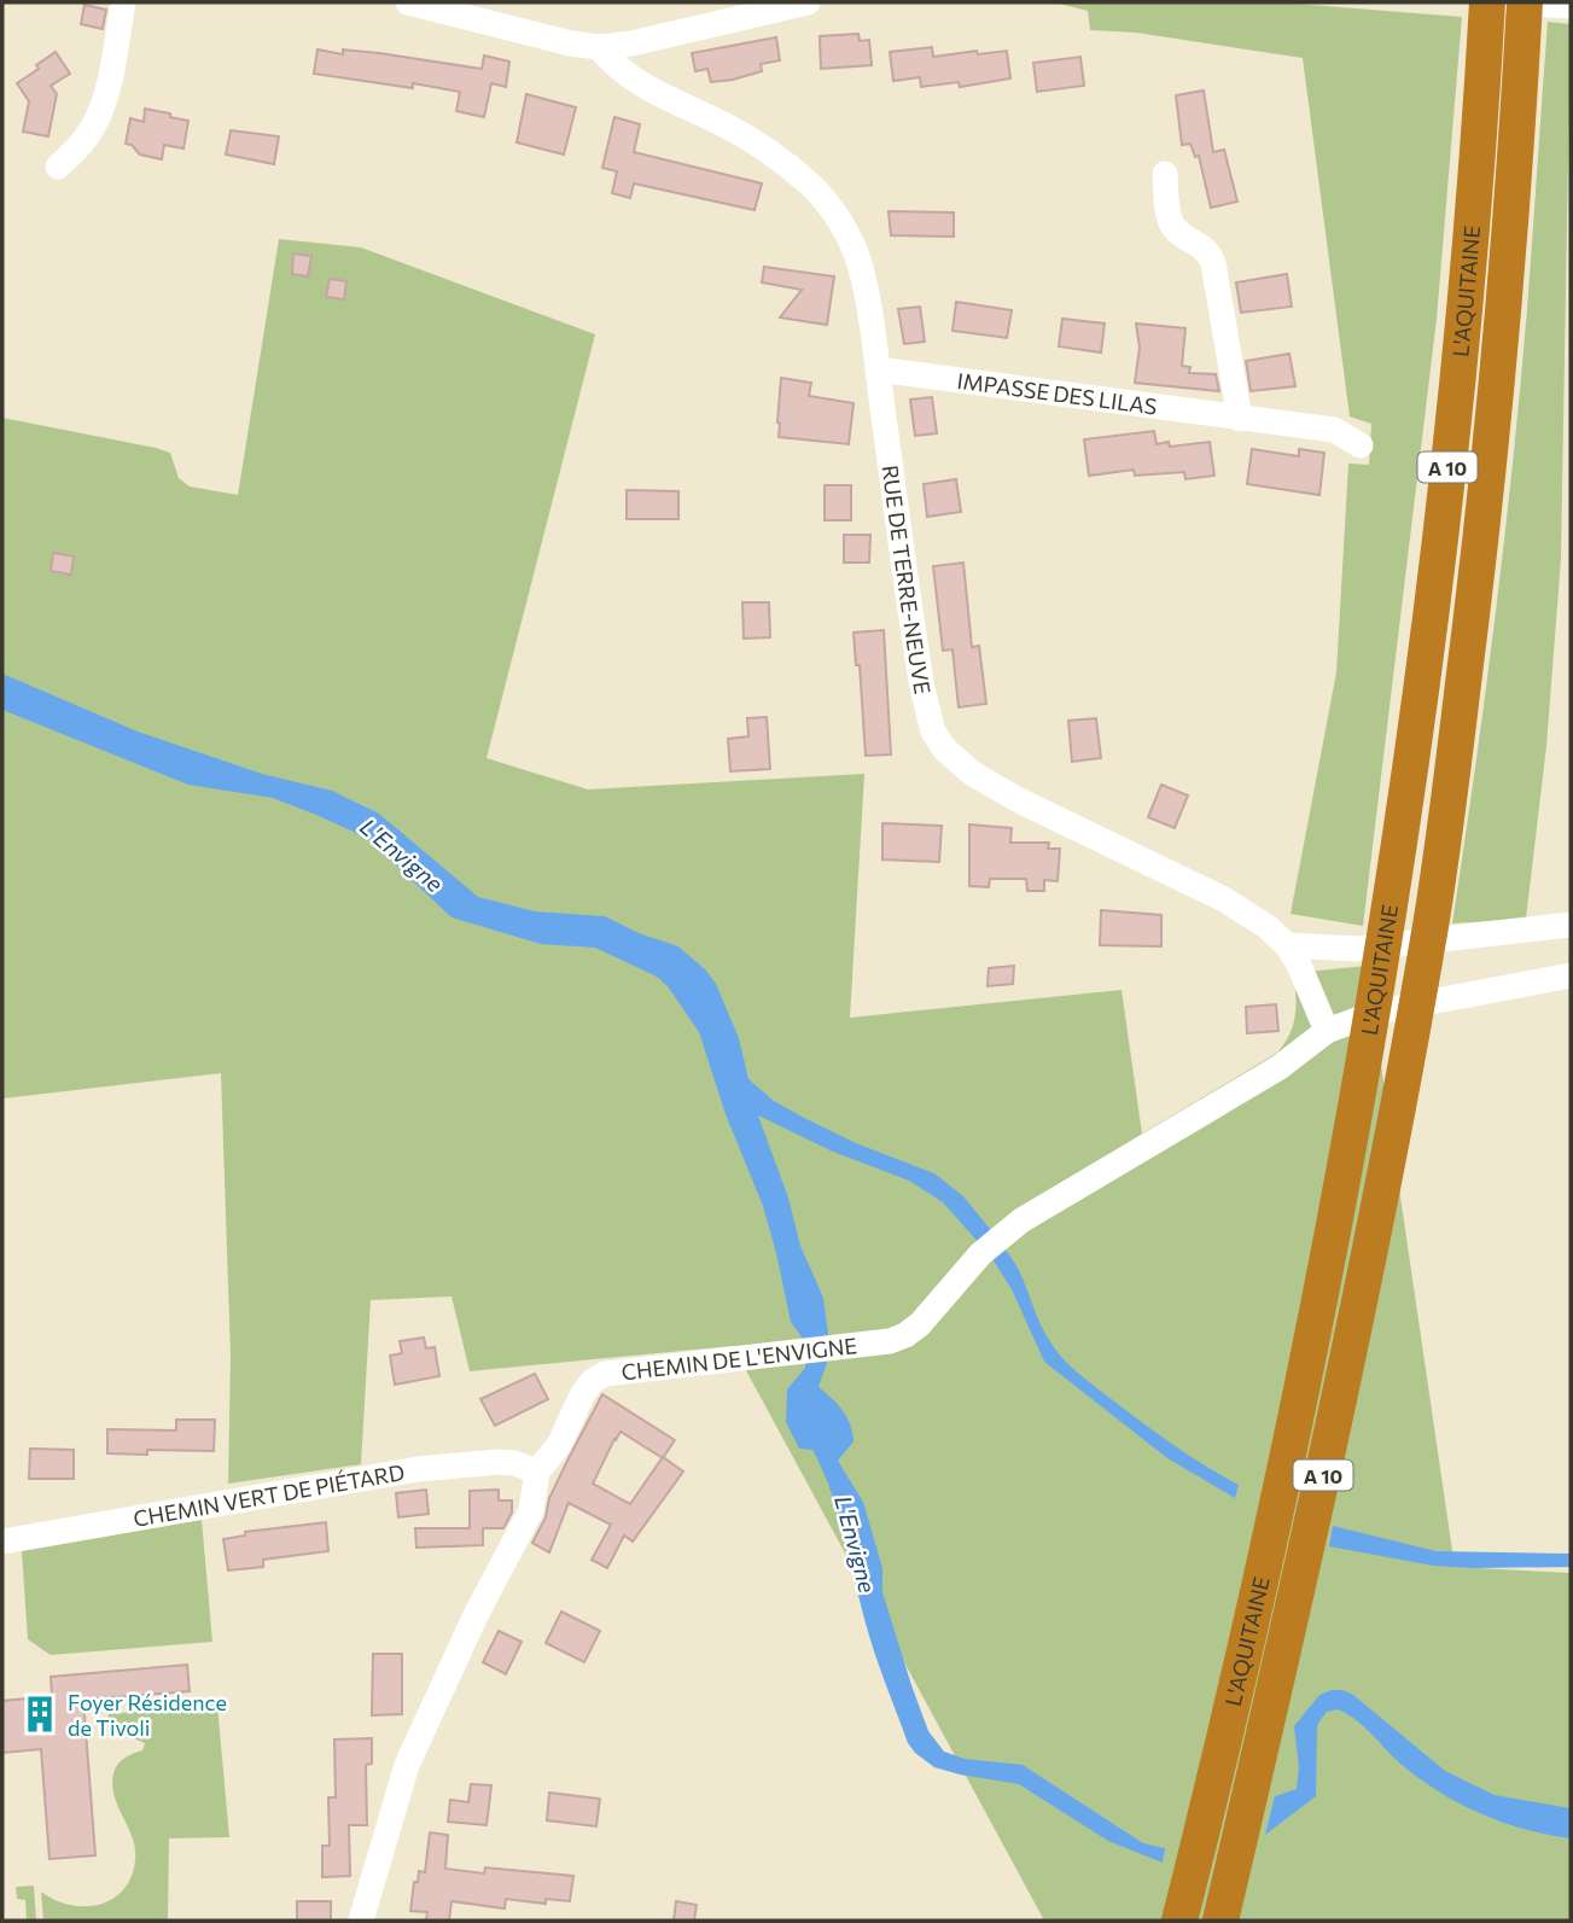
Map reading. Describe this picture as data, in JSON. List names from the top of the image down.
{
  "streets": {
    "highway": ["L'AQUITAINE", "A 10"],
    "street": [
      "IMPASSE DES LILAS",
      "RUE DE TERRE-NEUVE",
      "CHEMIN DE L'ENVIGNE",
      "CHEMIN VERT DE PIÉTARD"
    ]
  },
  "crossings": [
    ["IMPASSE DES LILAS", "RUE DE TERRE-NEUVE"],
    ["RUE DE TERRE-NEUVE", "CHEMIN DE L'ENVIGNE"],
    ["CHEMIN DE L'ENVIGNE", "CHEMIN VERT DE PIÉTARD"]
  ],
  "water": ["L'Envigne"],
  "places": {
    "building": ["Foyer Résidence de Tivoli"]
  }
}
